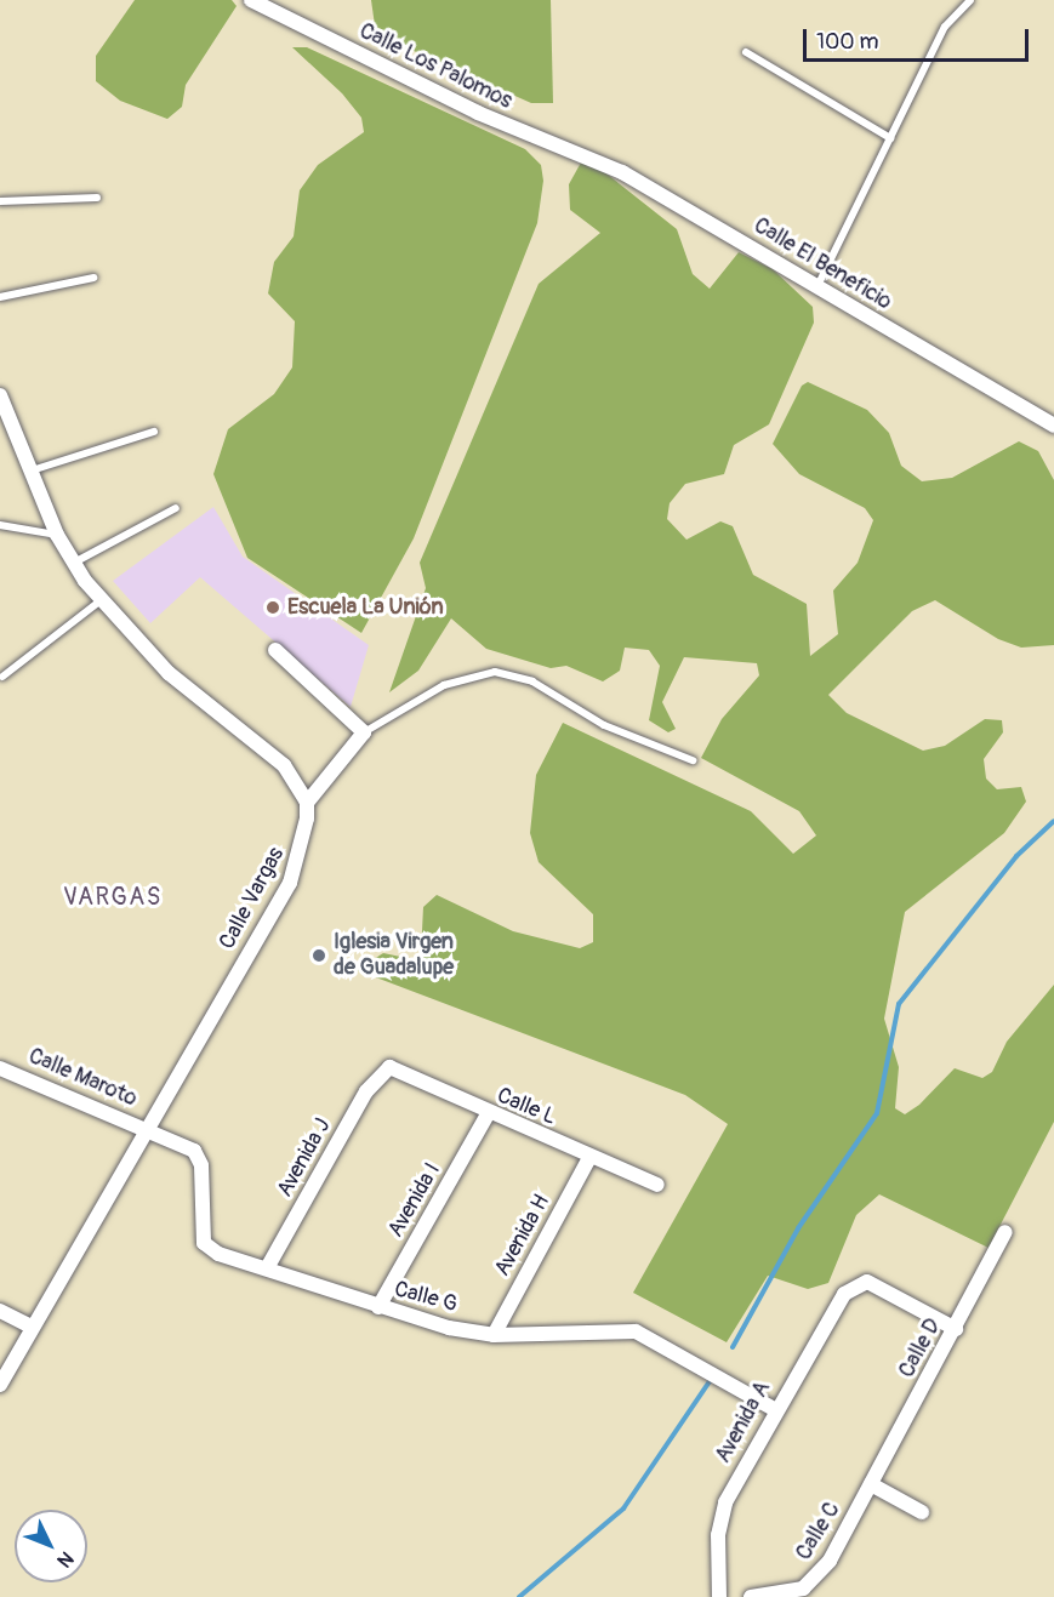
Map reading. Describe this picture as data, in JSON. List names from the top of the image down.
{
  "streets": {
    "street": [
      "Calle Los Palomos",
      "Calle El Beneficio",
      "Calle Vargas",
      "Calle Maroto",
      "Calle L",
      "Avenida J",
      "Avenida I",
      "Avenida H",
      "Calle G",
      "Calle D",
      "Avenida A",
      "Calle C"
    ]
  },
  "crossings": [
    ["Calle Los Palomos", "Calle El Beneficio"],
    ["Calle Vargas", "Calle Maroto"],
    ["Calle Vargas", "Calle G"],
    ["Calle Maroto", "Calle G"],
    ["Calle L", "Avenida J"],
    ["Calle L", "Avenida I"],
    ["Calle L", "Avenida H"],
    ["Avenida J", "Calle G"],
    ["Avenida I", "Calle G"],
    ["Avenida H", "Calle G"],
    ["Calle G", "Avenida A"],
    ["Calle D", "Avenida A"],
    ["Calle D", "Calle C"]
  ],
  "districts": ["VARGAS"],
  "places": ["Escuela La Unión", "Iglesia Virgen de Guadalupe"],
  "scale_bar": "100 m",
  "north": "bottom right"
}
